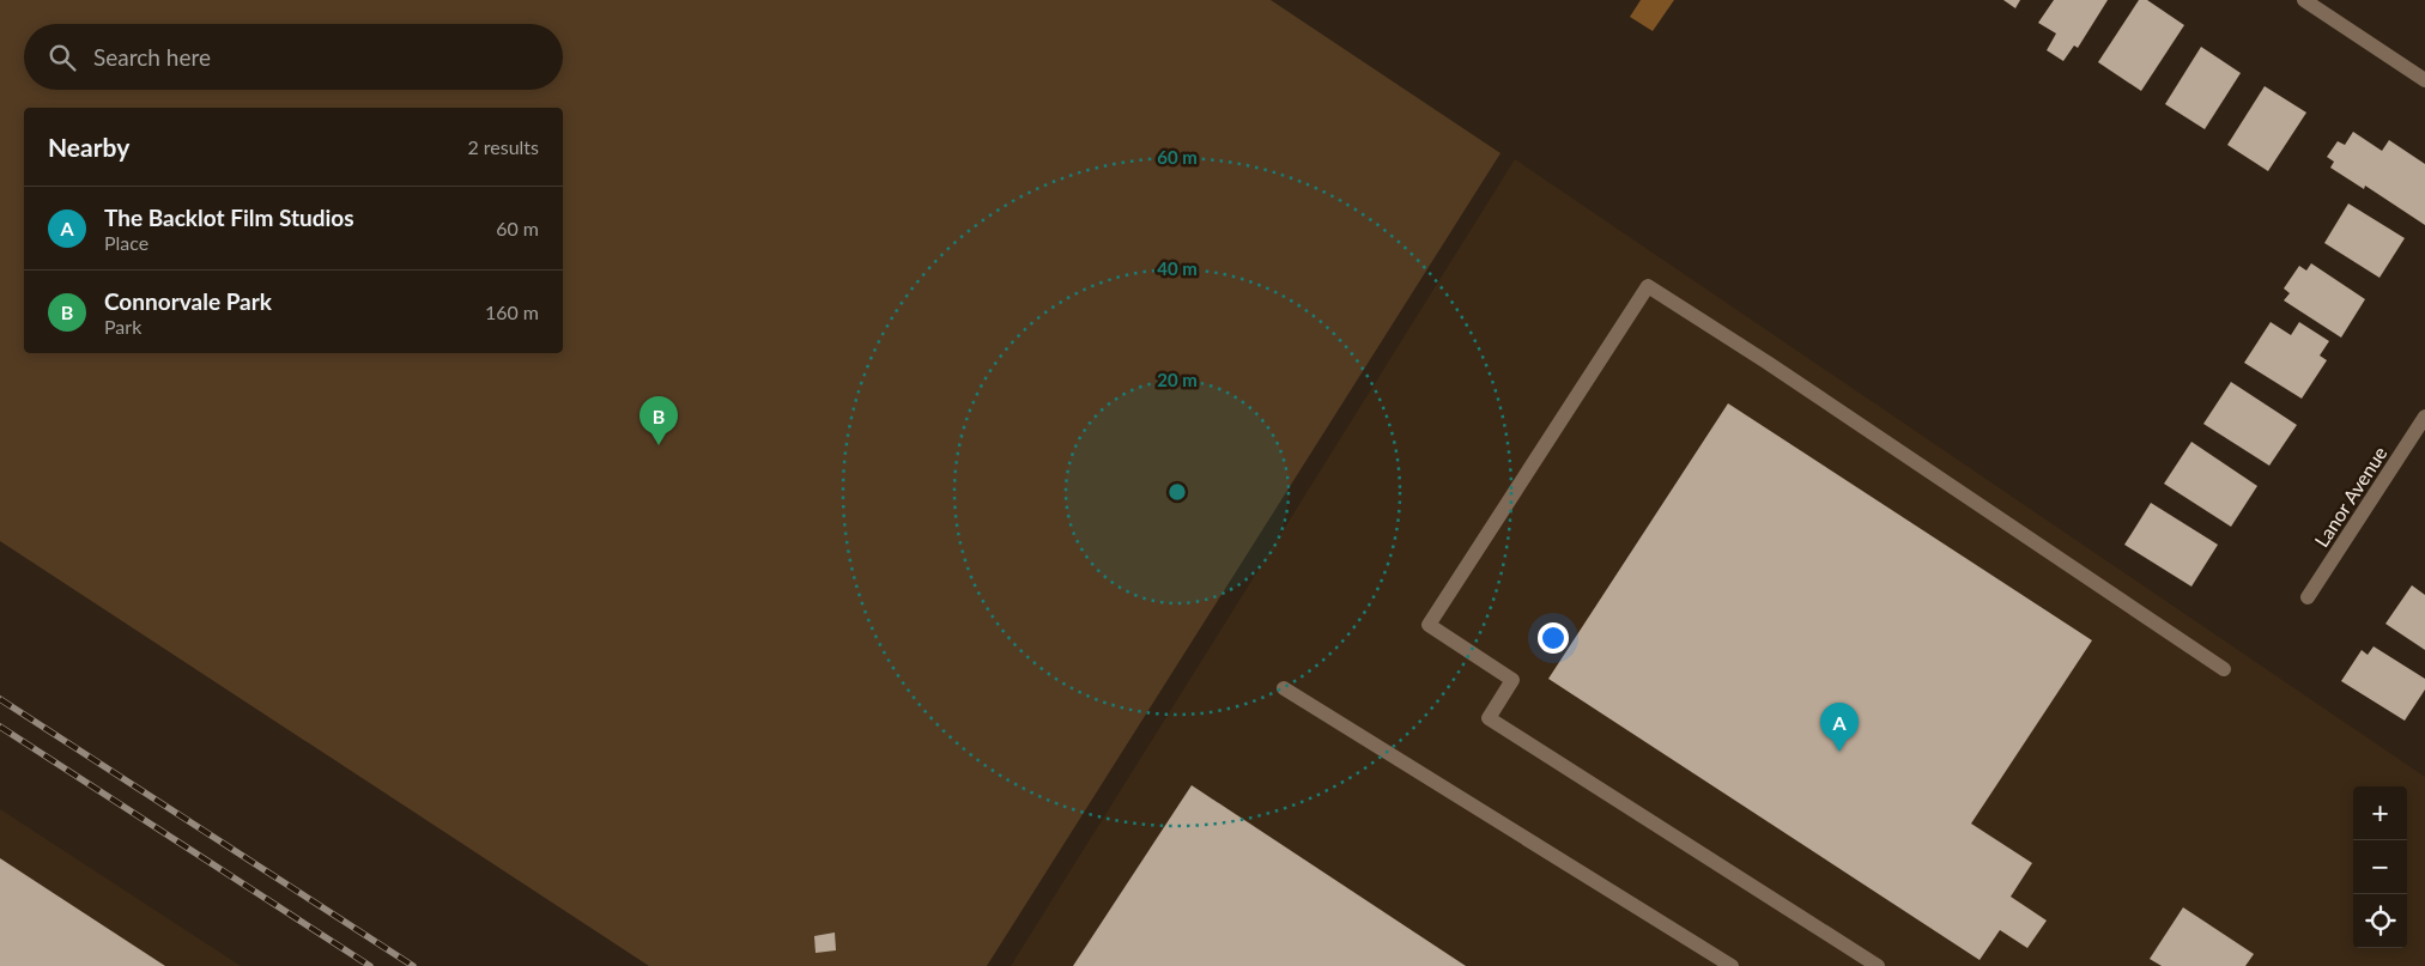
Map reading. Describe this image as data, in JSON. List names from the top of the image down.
{
  "streets": {
    "street": ["Lanor Avenue"]
  },
  "page": {
    "search": "Search here",
    "heading": ["Nearby", "2 results"],
    "list": [
      {
        "mark": "A",
        "name": "The Backlot Film Studios",
        "note": "Place",
        "value": "60 m"
      },
      {
        "mark": "B",
        "name": "Connorvale Park",
        "note": "Park",
        "value": "160 m"
      }
    ],
    "pins": ["B", "A"],
    "map_buttons": ["+", "−"]
  },
  "rings": ["60 m", "40 m", "20 m"]
}
